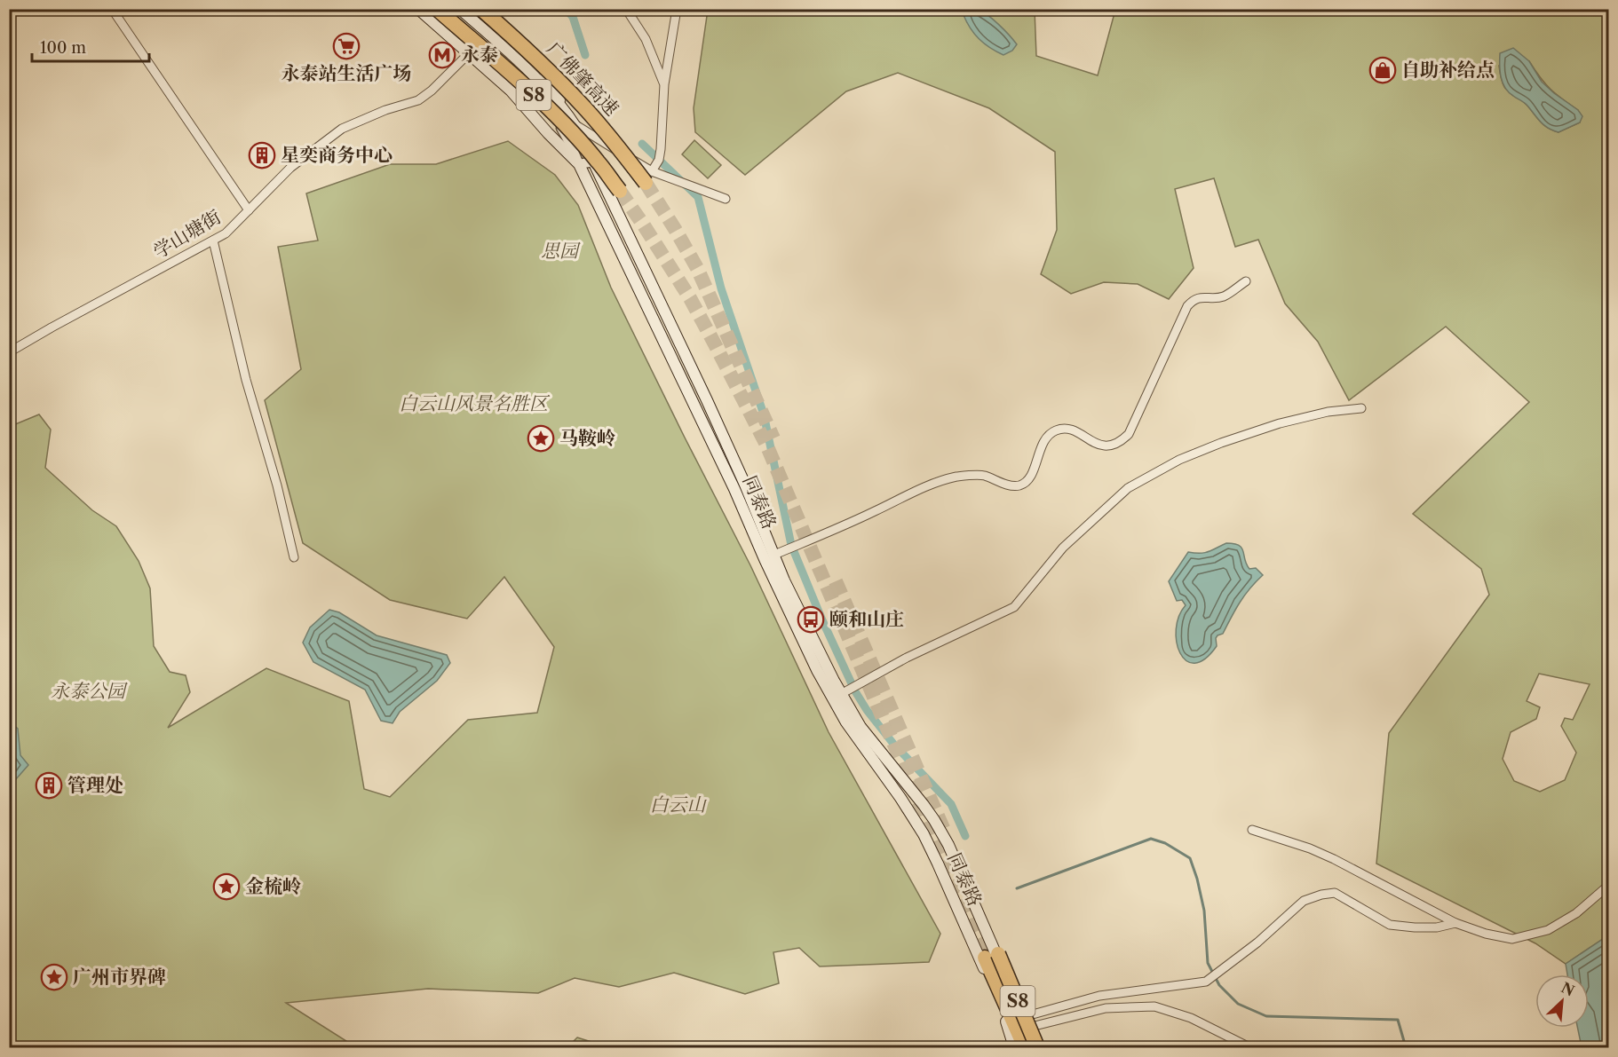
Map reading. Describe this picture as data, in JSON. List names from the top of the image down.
{
  "streets": {
    "highway": ["广佛肇高速", "S8"],
    "main road": ["同泰路"],
    "street": ["学山塘街"]
  },
  "crossings": [
    ["学山塘街", "同泰路"]
  ],
  "parks": [
    "思园",
    "白云山风景名胜区",
    "永泰公园",
    "白云山"
  ],
  "places": {
    "supermarket": ["永泰站生活广场"],
    "metro station": ["永泰"],
    "shop": ["自助补给点"],
    "building": ["星奕商务中心", "管理处"],
    "place": ["马鞍岭", "金梳岭", "广州市界碑"],
    "bus stop": ["颐和山庄"]
  },
  "scale_bar": "100 m",
  "north": "top right"
}
